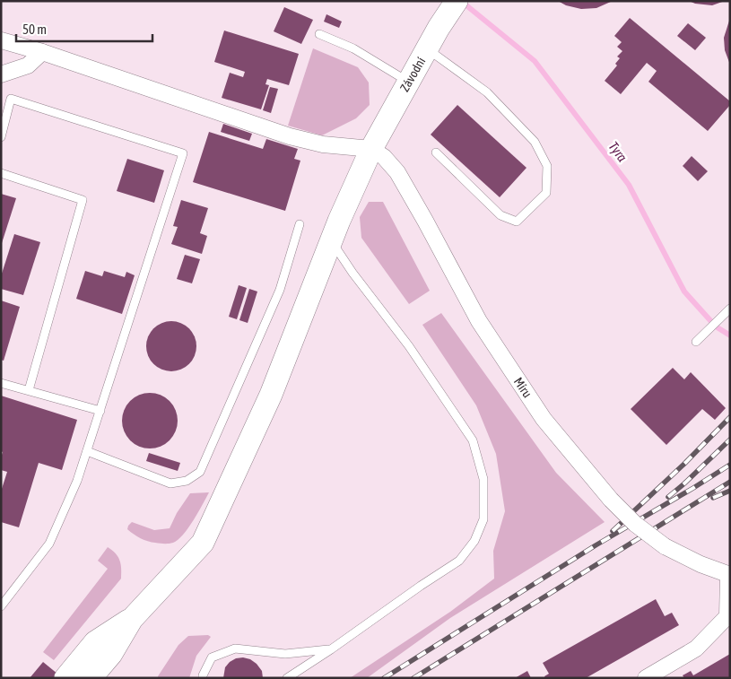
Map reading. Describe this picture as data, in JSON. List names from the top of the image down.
{
  "streets": {
    "street": ["Závodní", "Míru"]
  },
  "crossings": [
    ["Závodní", "Míru"]
  ],
  "water": ["Tyra"],
  "scale_bar": "50 m"
}
